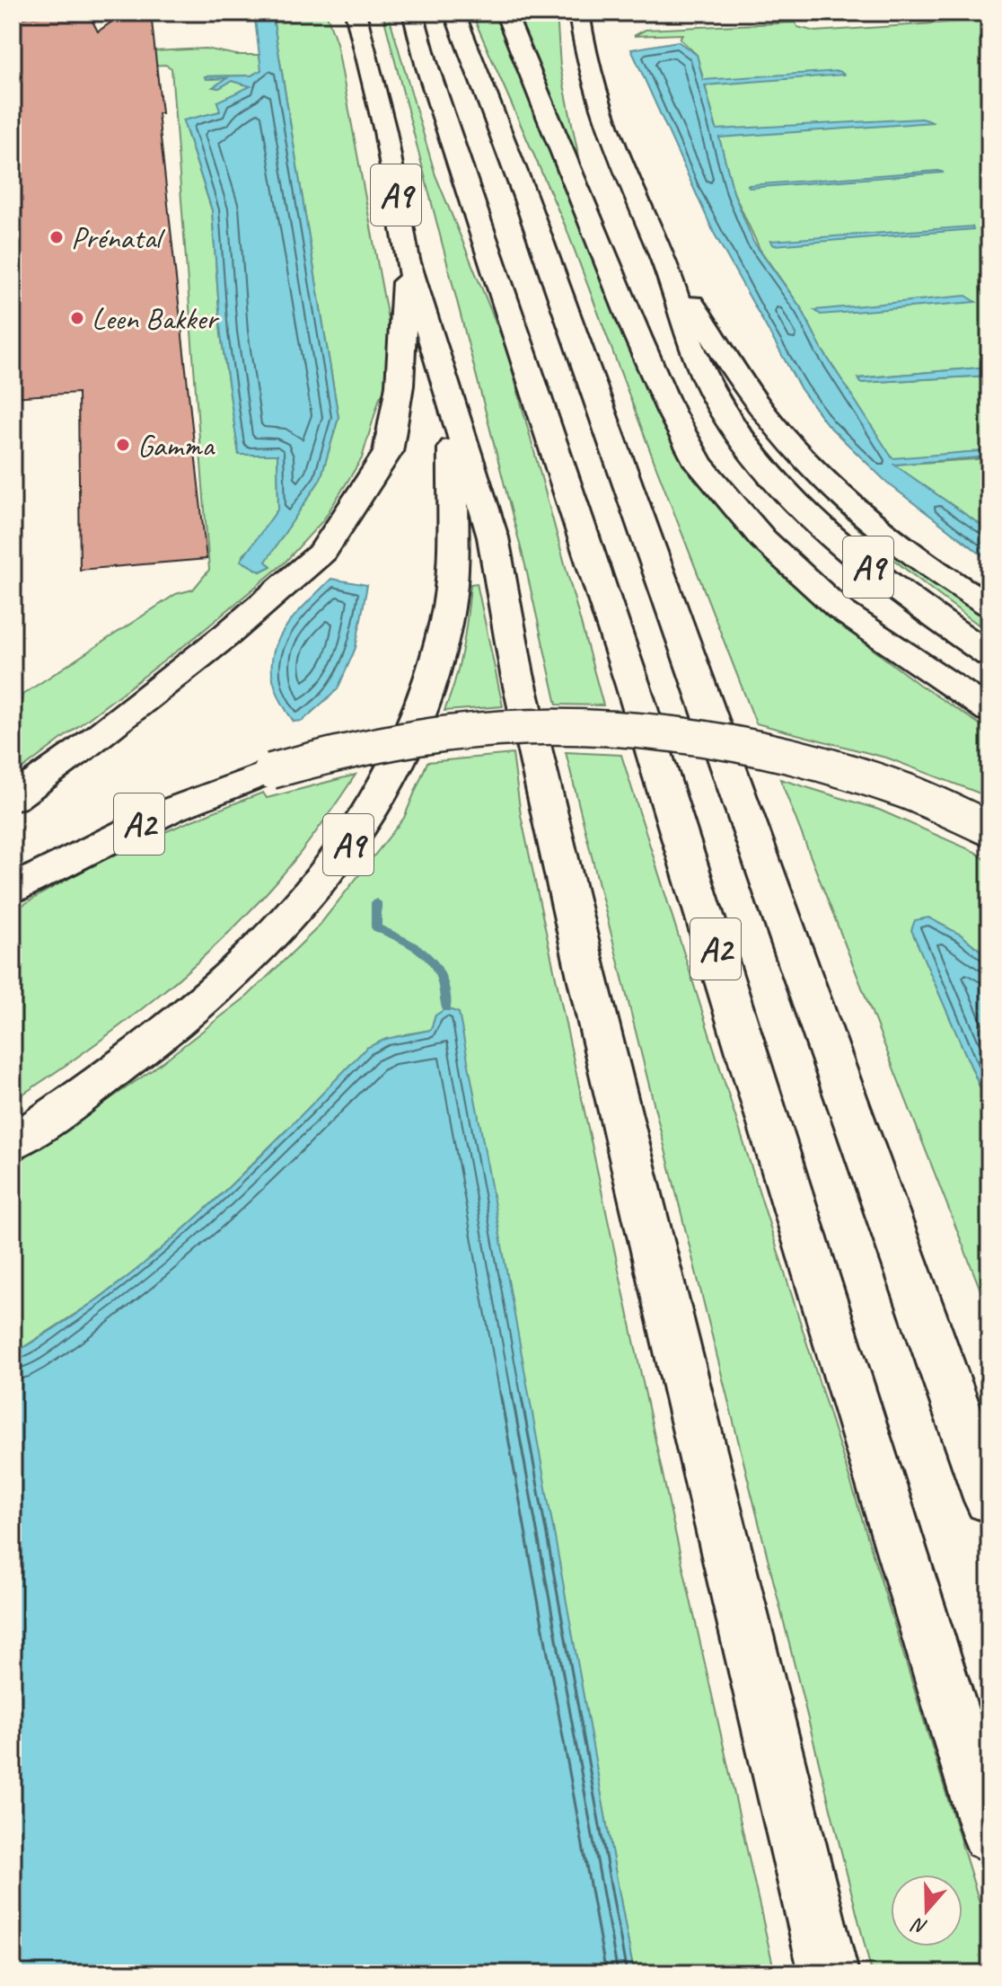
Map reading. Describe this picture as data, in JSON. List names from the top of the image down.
{
  "streets": {
    "highway": ["A9", "A2"]
  },
  "places": ["Prénatal", "Leen Bakker", "Gamma"],
  "north": "bottom"
}
